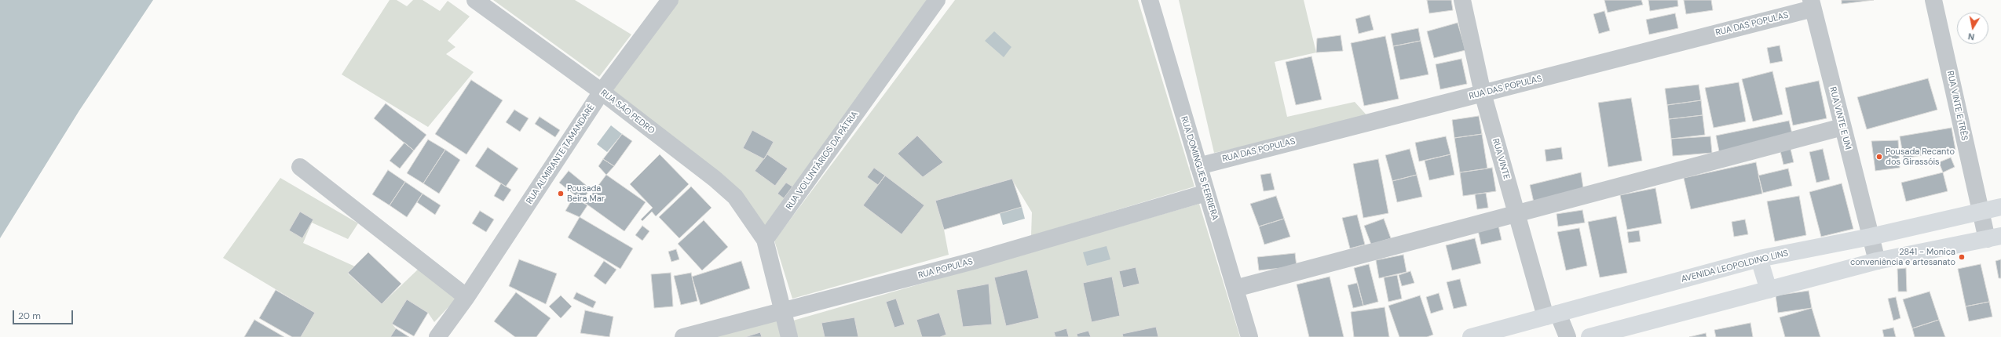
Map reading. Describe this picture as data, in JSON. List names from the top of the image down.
{
  "streets": {
    "main road": ["AVENIDA LEOPOLDINO LINS"],
    "street": [
      "RUA DAS POPULAS",
      "RUA VINTE E TRÊS",
      "RUA SÃO PEDRO",
      "RUA VINTE E UM",
      "RUA ALMIRANTE TAMANDARÉ",
      "RUA VINTE",
      "RUA VOLUNTÁRIOS DA PÁTRIA",
      "RUA DOMINGUES FERRIERA",
      "RUA POPULAS"
    ]
  },
  "crossings": [
    ["RUA DAS POPULAS", "RUA VINTE E UM"],
    ["RUA DAS POPULAS", "RUA VINTE"],
    ["RUA DAS POPULAS", "RUA DOMINGUES FERRIERA"],
    ["RUA VINTE E TRÊS", "AVENIDA LEOPOLDINO LINS"],
    ["RUA SÃO PEDRO", "RUA ALMIRANTE TAMANDARÉ"],
    ["RUA SÃO PEDRO", "RUA VOLUNTÁRIOS DA PÁTRIA"],
    ["RUA VINTE E UM", "AVENIDA LEOPOLDINO LINS"],
    ["RUA VINTE", "AVENIDA LEOPOLDINO LINS"],
    ["RUA DOMINGUES FERRIERA", "RUA POPULAS"]
  ],
  "places": ["Pousada Recanto dos Girassóis", "Pousada Beira Mar", "2841 - Monica conveniência e artesanato"],
  "scale_bar": "20 m",
  "north": "bottom"
}
